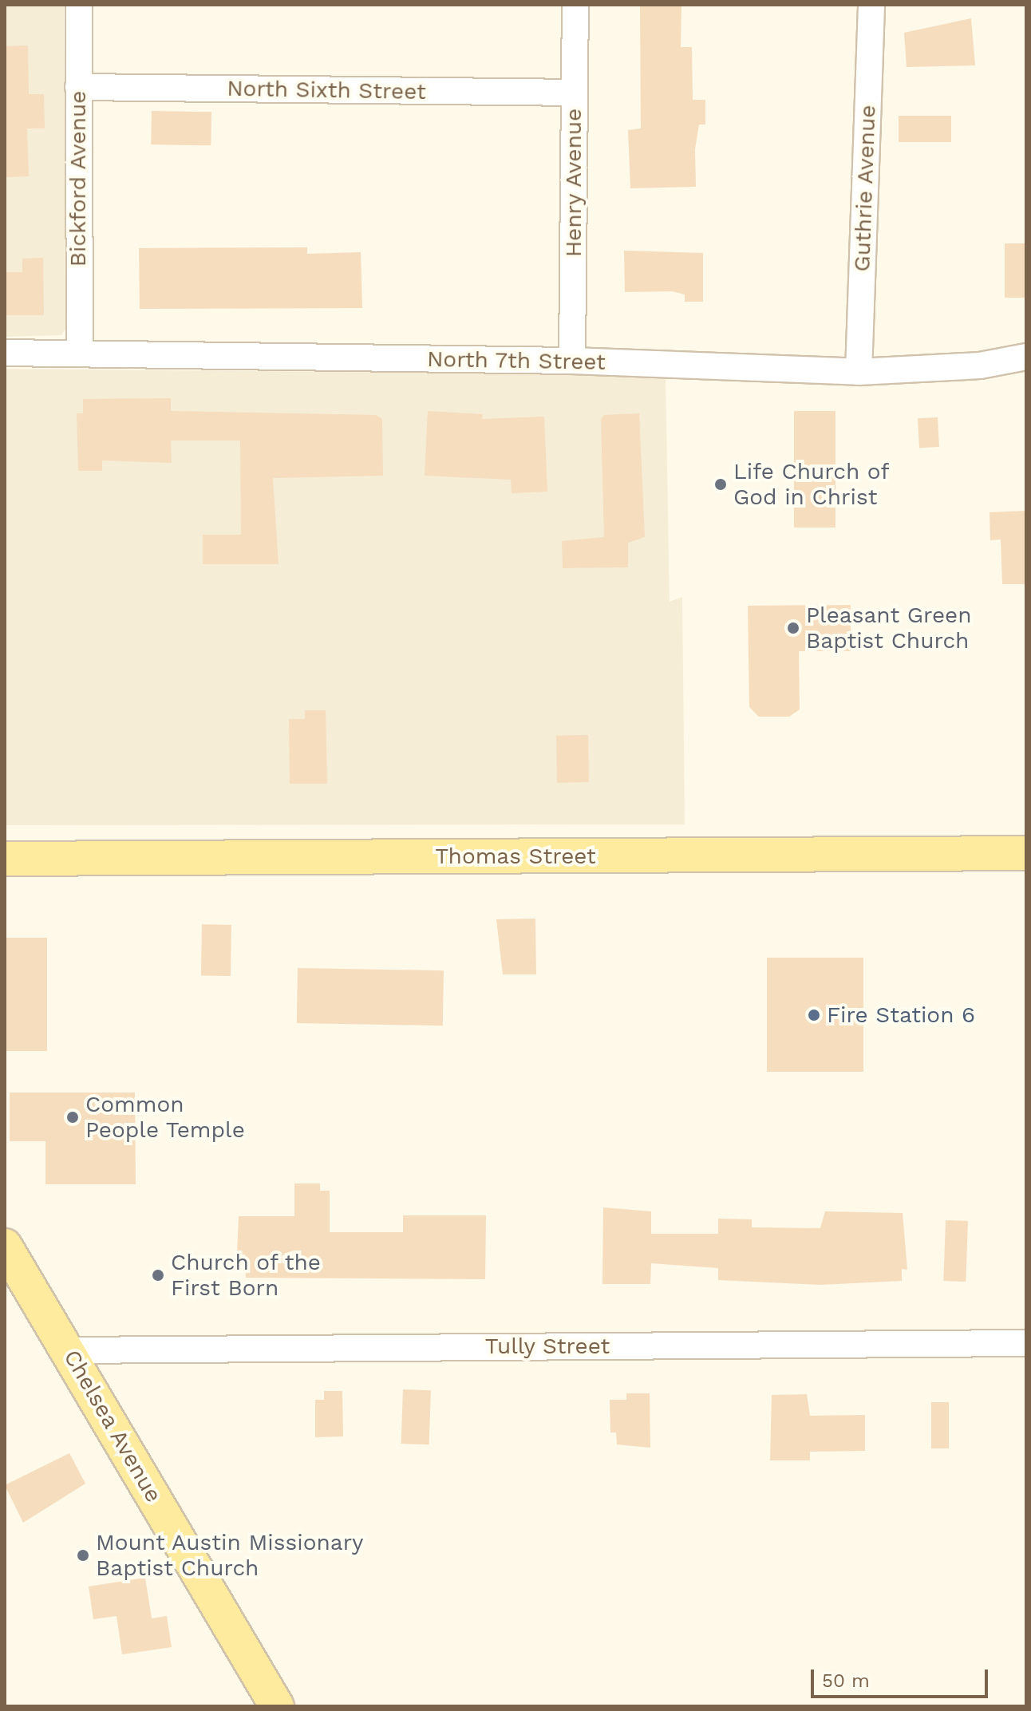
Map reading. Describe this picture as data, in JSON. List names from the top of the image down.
{
  "streets": {
    "main road": ["Thomas Street", "Chelsea Avenue"],
    "street": [
      "North Sixth Street",
      "Bickford Avenue",
      "Henry Avenue",
      "Guthrie Avenue",
      "North 7th Street",
      "Tully Street"
    ]
  },
  "crossings": [
    ["North Sixth Street", "Bickford Avenue"],
    ["North Sixth Street", "Henry Avenue"],
    ["Bickford Avenue", "North 7th Street"],
    ["Henry Avenue", "North 7th Street"],
    ["Guthrie Avenue", "North 7th Street"],
    ["Tully Street", "Chelsea Avenue"]
  ],
  "places": [
    "Life Church of God in Christ",
    "Pleasant Green Baptist Church",
    "Fire Station 6",
    "Common People Temple",
    "Church of the First Born",
    "Mount Austin Missionary Baptist Church"
  ],
  "scale_bar": "50 m"
}
